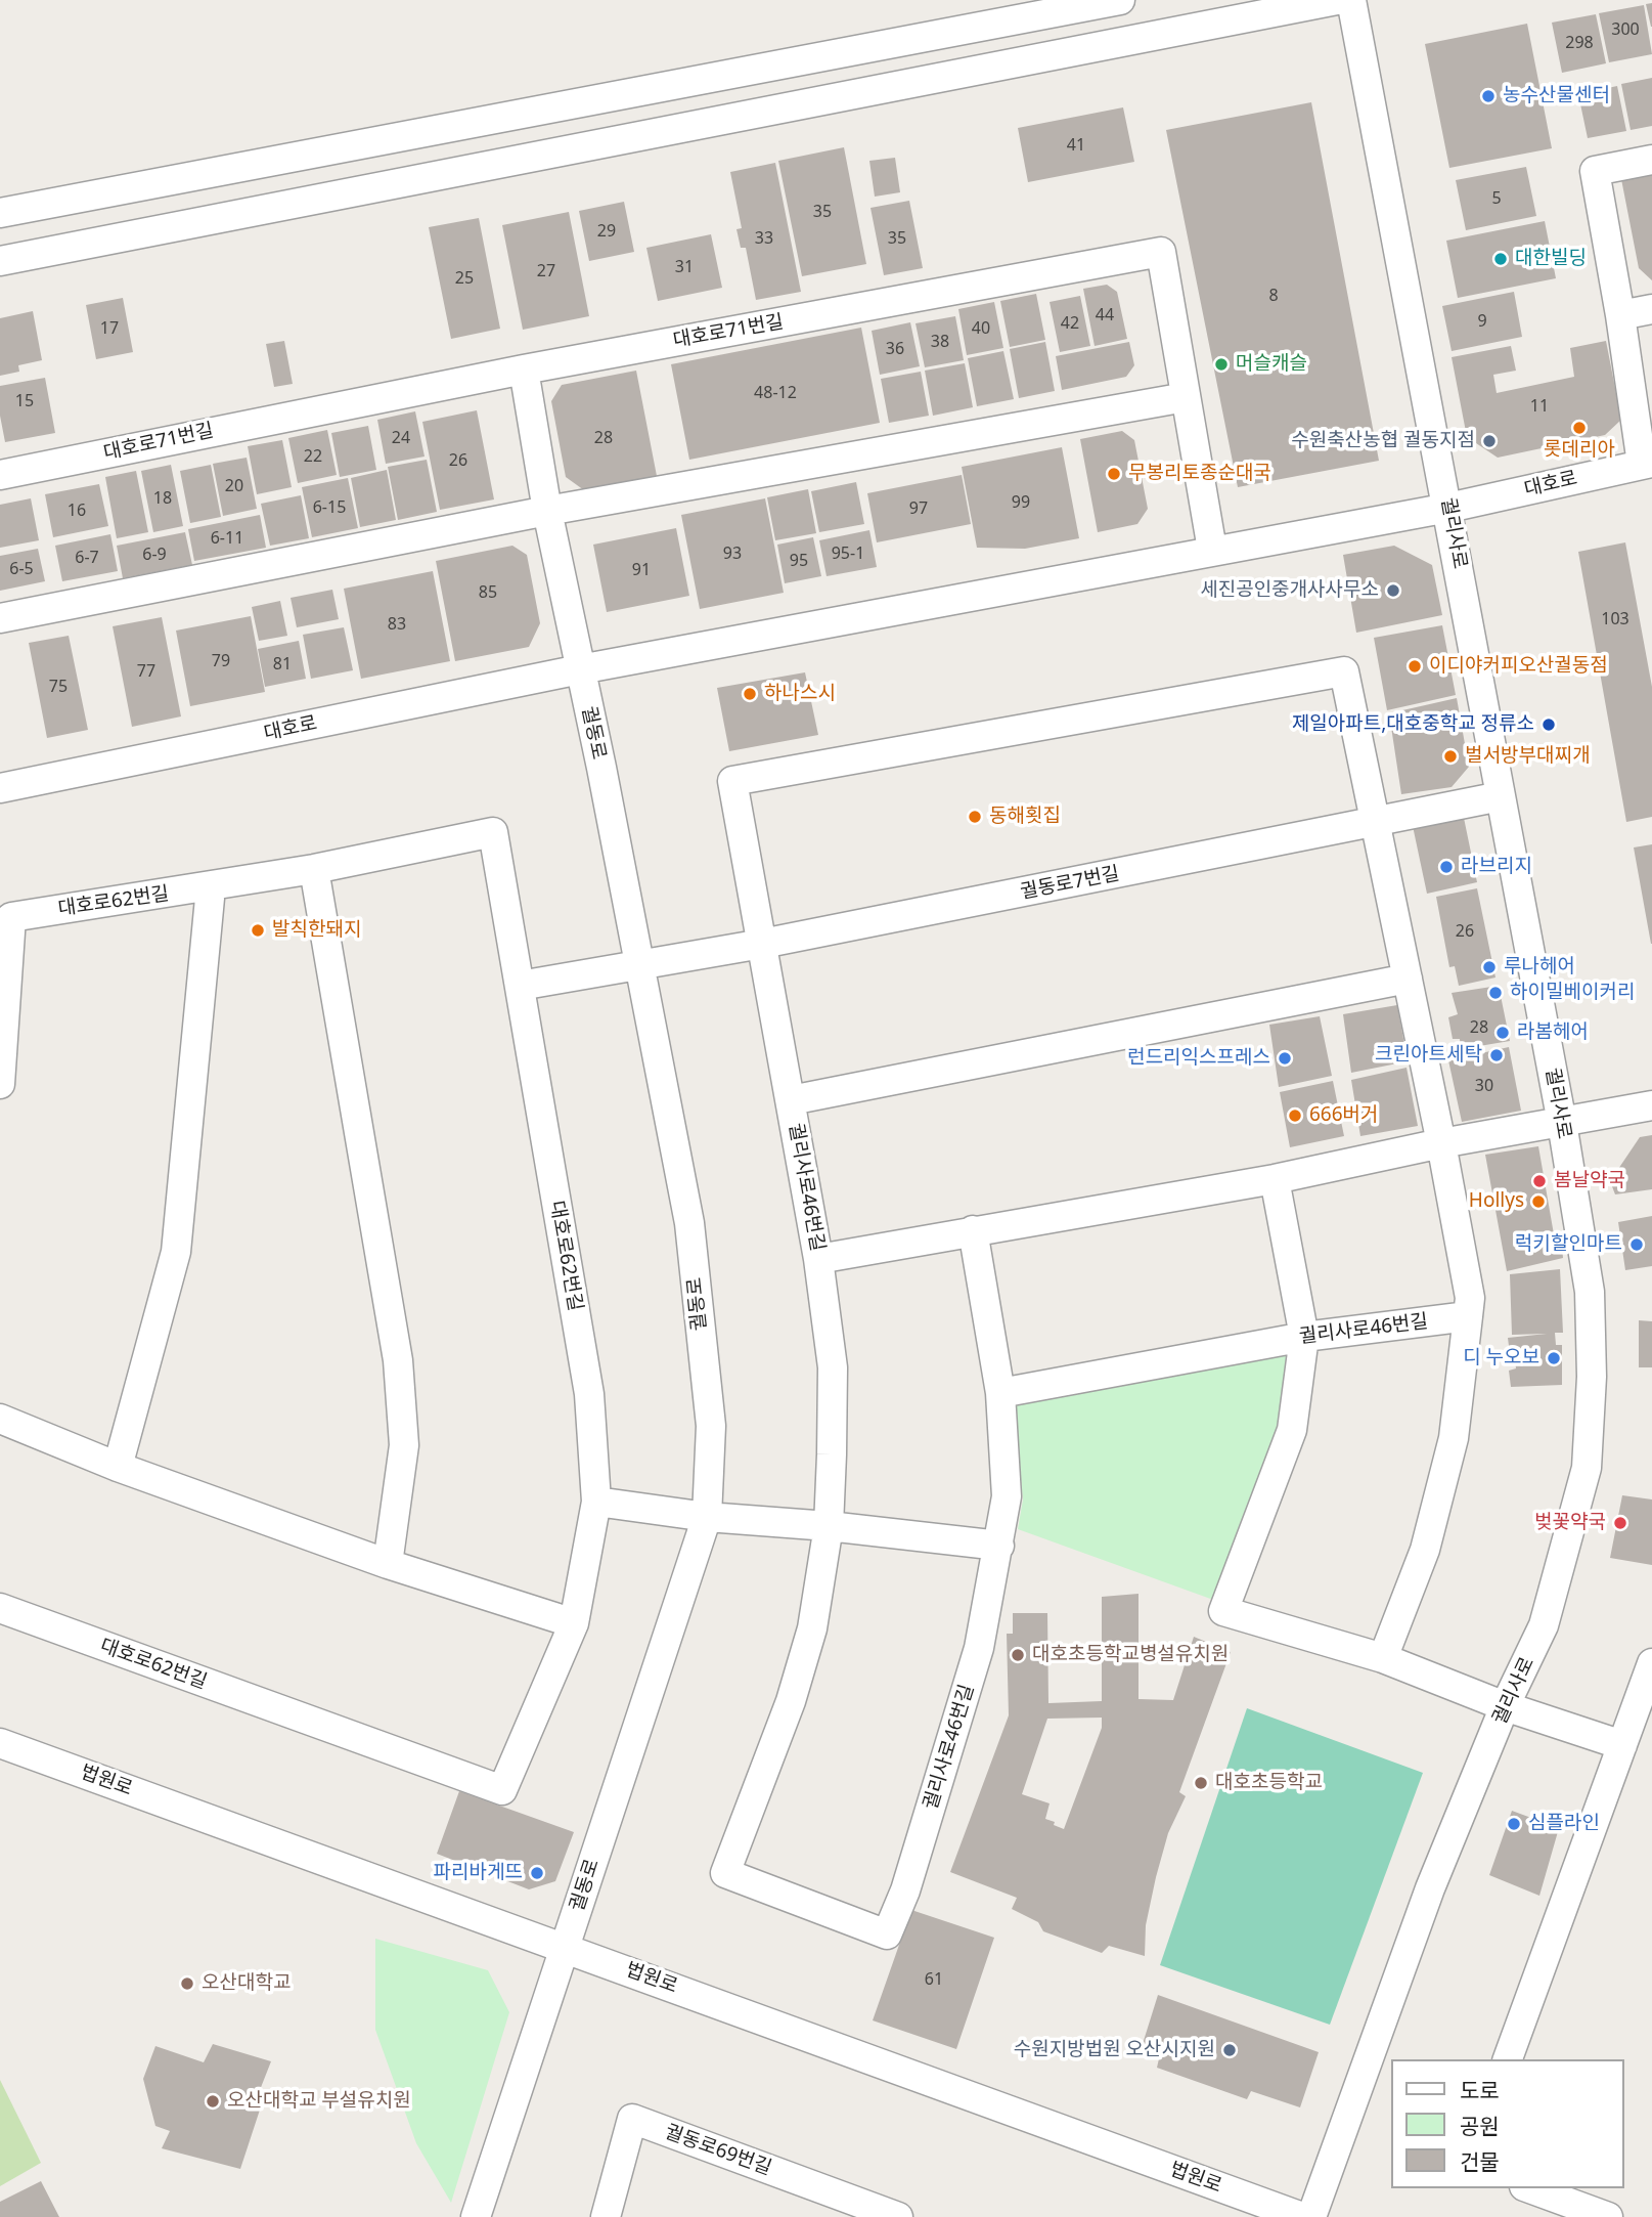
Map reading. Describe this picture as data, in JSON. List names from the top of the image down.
{
  "streets": {
    "street": [
      "대호로71번길",
      "대호로",
      "궐리사로",
      "궐동로",
      "궐동로7번길",
      "대호로62번길",
      "궐리사로46번길",
      "법원로",
      "궐동로69번길"
    ]
  },
  "crossings": [
    ["대호로71번길", "대호로"],
    ["대호로71번길", "궐동로"],
    ["대호로", "궐리사로"],
    ["대호로", "궐동로"],
    ["궐리사로", "궐동로7번길"],
    ["궐동로", "궐동로7번길"],
    ["궐동로", "법원로"],
    ["궐동로7번길", "대호로62번길"],
    ["궐동로7번길", "궐리사로46번길"]
  ],
  "places": [
    "농수산물센터",
    "대한빌딩",
    "머슬캐슬",
    "롯데리아",
    "수원축산농협 궐동지점",
    "무봉리토종순대국",
    "세진공인중개사사무소",
    "이디야커피오산궐동점",
    "하나스시",
    "제일아파트,대호중학교 정류소",
    "벌서방부대찌개",
    "동해횟집",
    "라브리지",
    "발칙한돼지",
    "루나헤어",
    "하이밀베이커리",
    "라봄헤어",
    "크린아트세탁",
    "런드리익스프레스",
    "666버거",
    "봄날약국",
    "Hollys",
    "럭키할인마트",
    "디 누오보",
    "벚꽃약국",
    "대호초등학교병설유치원",
    "대호초등학교",
    "심플라인",
    "파리바게뜨",
    "오산대학교",
    "수원지방법원 오산시지원",
    "오산대학교 부설유치원"
  ],
  "house_numbers": [
    "300",
    "298",
    "41",
    "5",
    "35",
    "29",
    "33",
    "35",
    "31",
    "27",
    "25",
    "8",
    "44",
    "9",
    "42",
    "17",
    "40",
    "38",
    "36",
    "48-12",
    "15",
    "11",
    "24",
    "28",
    "22",
    "26",
    "20",
    "18",
    "99",
    "6-15",
    "97",
    "16",
    "6-11",
    "93",
    "95-1",
    "6-9",
    "6-7",
    "95",
    "6-5",
    "91",
    "85",
    "103",
    "83",
    "79",
    "81",
    "77",
    "75",
    "26",
    "28",
    "30",
    "61"
  ],
  "legend": ["도로", "공원", "건물"]
}
